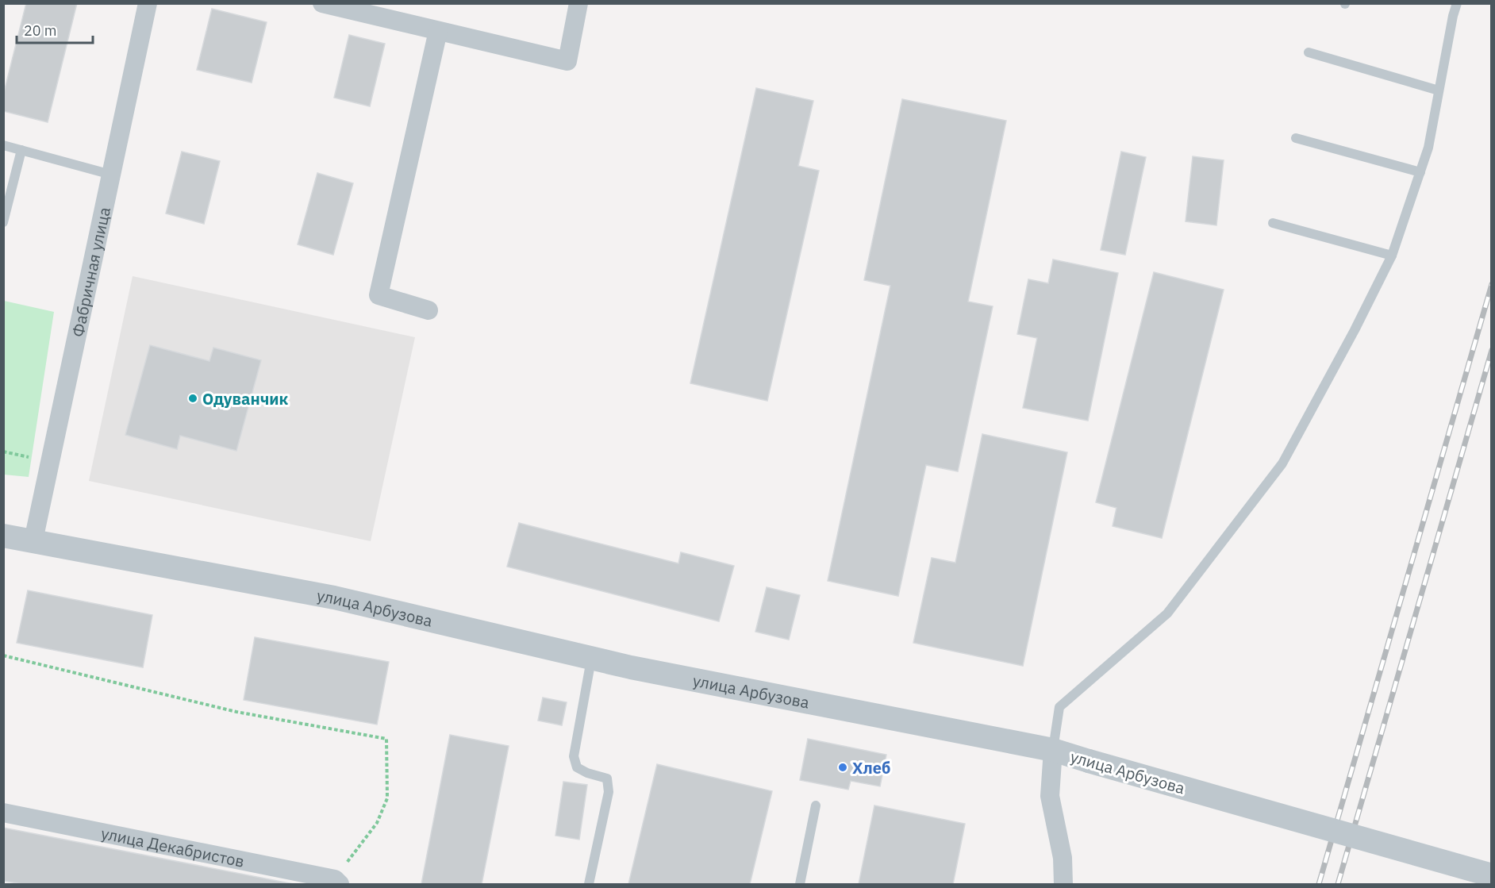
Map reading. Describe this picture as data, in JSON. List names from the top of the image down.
{
  "streets": {
    "street": ["Фабричная улица", "улица Арбузова", "улица Декабристов"]
  },
  "crossings": [
    ["Фабричная улица", "улица Арбузова"]
  ],
  "places": ["Одуванчик", "Хлеб"],
  "scale_bar": "20 m"
}
